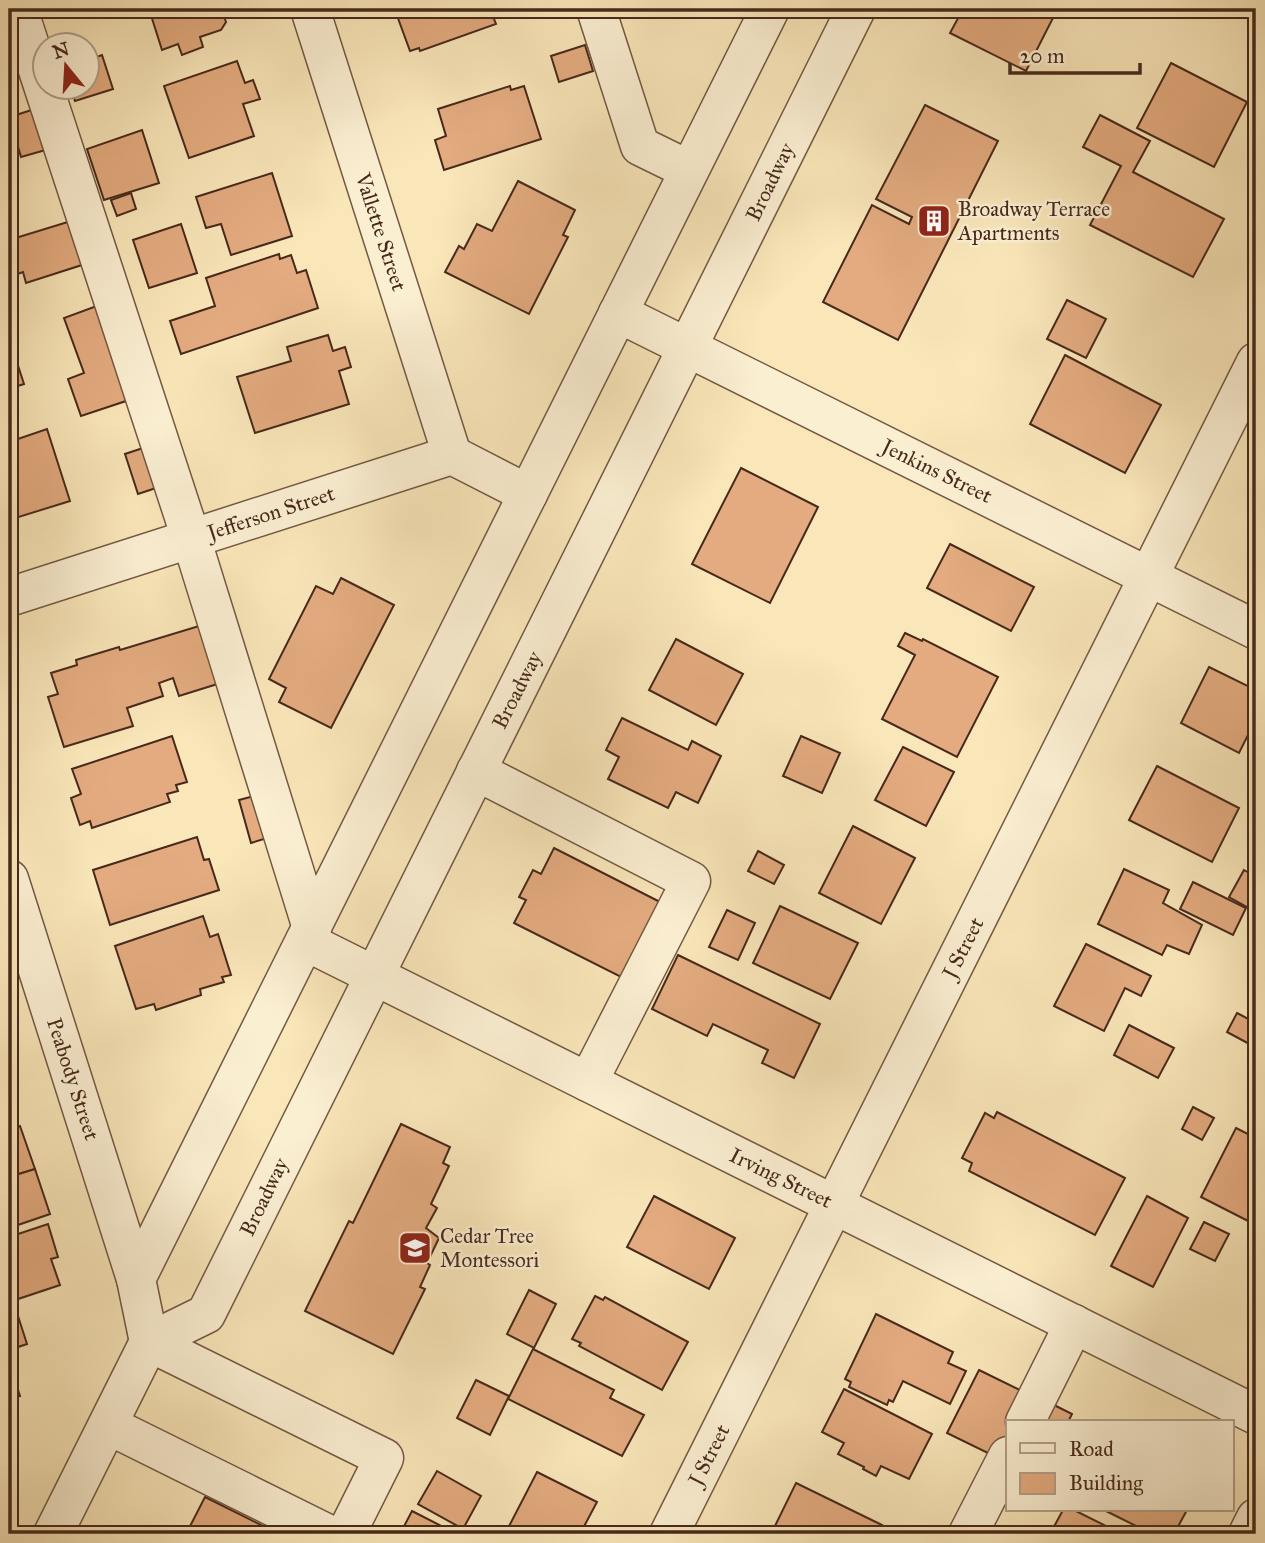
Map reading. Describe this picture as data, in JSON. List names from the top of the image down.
{
  "streets": {
    "street": [
      "Broadway",
      "Vallette Street",
      "Jenkins Street",
      "Jefferson Street",
      "J Street",
      "Peabody Street",
      "Irving Street"
    ]
  },
  "crossings": [
    ["Broadway", "Jenkins Street"],
    ["Broadway", "Irving Street"],
    ["Vallette Street", "Jefferson Street"],
    ["Jenkins Street", "J Street"],
    ["J Street", "Irving Street"]
  ],
  "places": {
    "building": ["Broadway Terrace Apartments"],
    "school or university": ["Cedar Tree Montessori"]
  },
  "legend": ["Road", "Building"],
  "scale_bar": "20 m",
  "north": "top"
}
